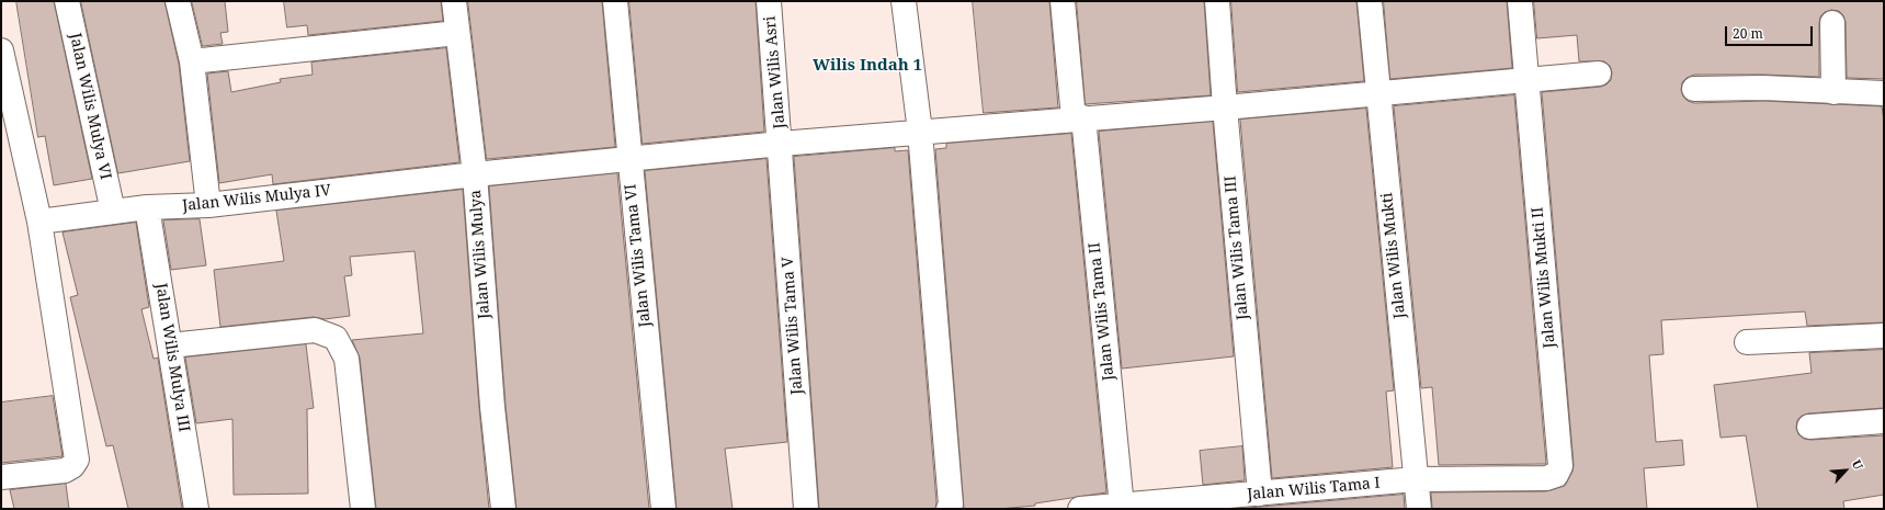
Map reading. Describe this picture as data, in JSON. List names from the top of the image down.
{
  "streets": {
    "street": [
      "Jalan Wilis Asri",
      "Jalan Wilis Mulya VI",
      "Jalan Wilis Mulya IV",
      "Jalan Wilis Tama III",
      "Jalan Wilis Mulya",
      "Jalan Wilis Tama VI",
      "Jalan Wilis Mukti",
      "Jalan Wilis Mukti II",
      "Jalan Wilis Tama II",
      "Jalan Wilis Tama V",
      "Jalan Wilis Mulya III",
      "Jalan Wilis Tama I"
    ]
  },
  "crossings": [
    ["Jalan Wilis Asri", "Jalan Wilis Mulya IV"],
    ["Jalan Wilis Asri", "Jalan Wilis Tama V"],
    ["Jalan Wilis Mulya VI", "Jalan Wilis Mulya IV"],
    ["Jalan Wilis Mulya IV", "Jalan Wilis Tama III"],
    ["Jalan Wilis Mulya IV", "Jalan Wilis Mulya"],
    ["Jalan Wilis Mulya IV", "Jalan Wilis Tama VI"],
    ["Jalan Wilis Mulya IV", "Jalan Wilis Mukti"],
    ["Jalan Wilis Mulya IV", "Jalan Wilis Mukti II"],
    ["Jalan Wilis Mulya IV", "Jalan Wilis Tama II"],
    ["Jalan Wilis Mulya IV", "Jalan Wilis Tama V"],
    ["Jalan Wilis Mulya IV", "Jalan Wilis Mulya III"],
    ["Jalan Wilis Tama III", "Jalan Wilis Tama I"],
    ["Jalan Wilis Mukti", "Jalan Wilis Tama I"],
    ["Jalan Wilis Mukti II", "Jalan Wilis Tama I"],
    ["Jalan Wilis Tama II", "Jalan Wilis Tama I"]
  ],
  "districts": ["Wilis Indah 1"],
  "scale_bar": "20 m",
  "north": "top right"
}
